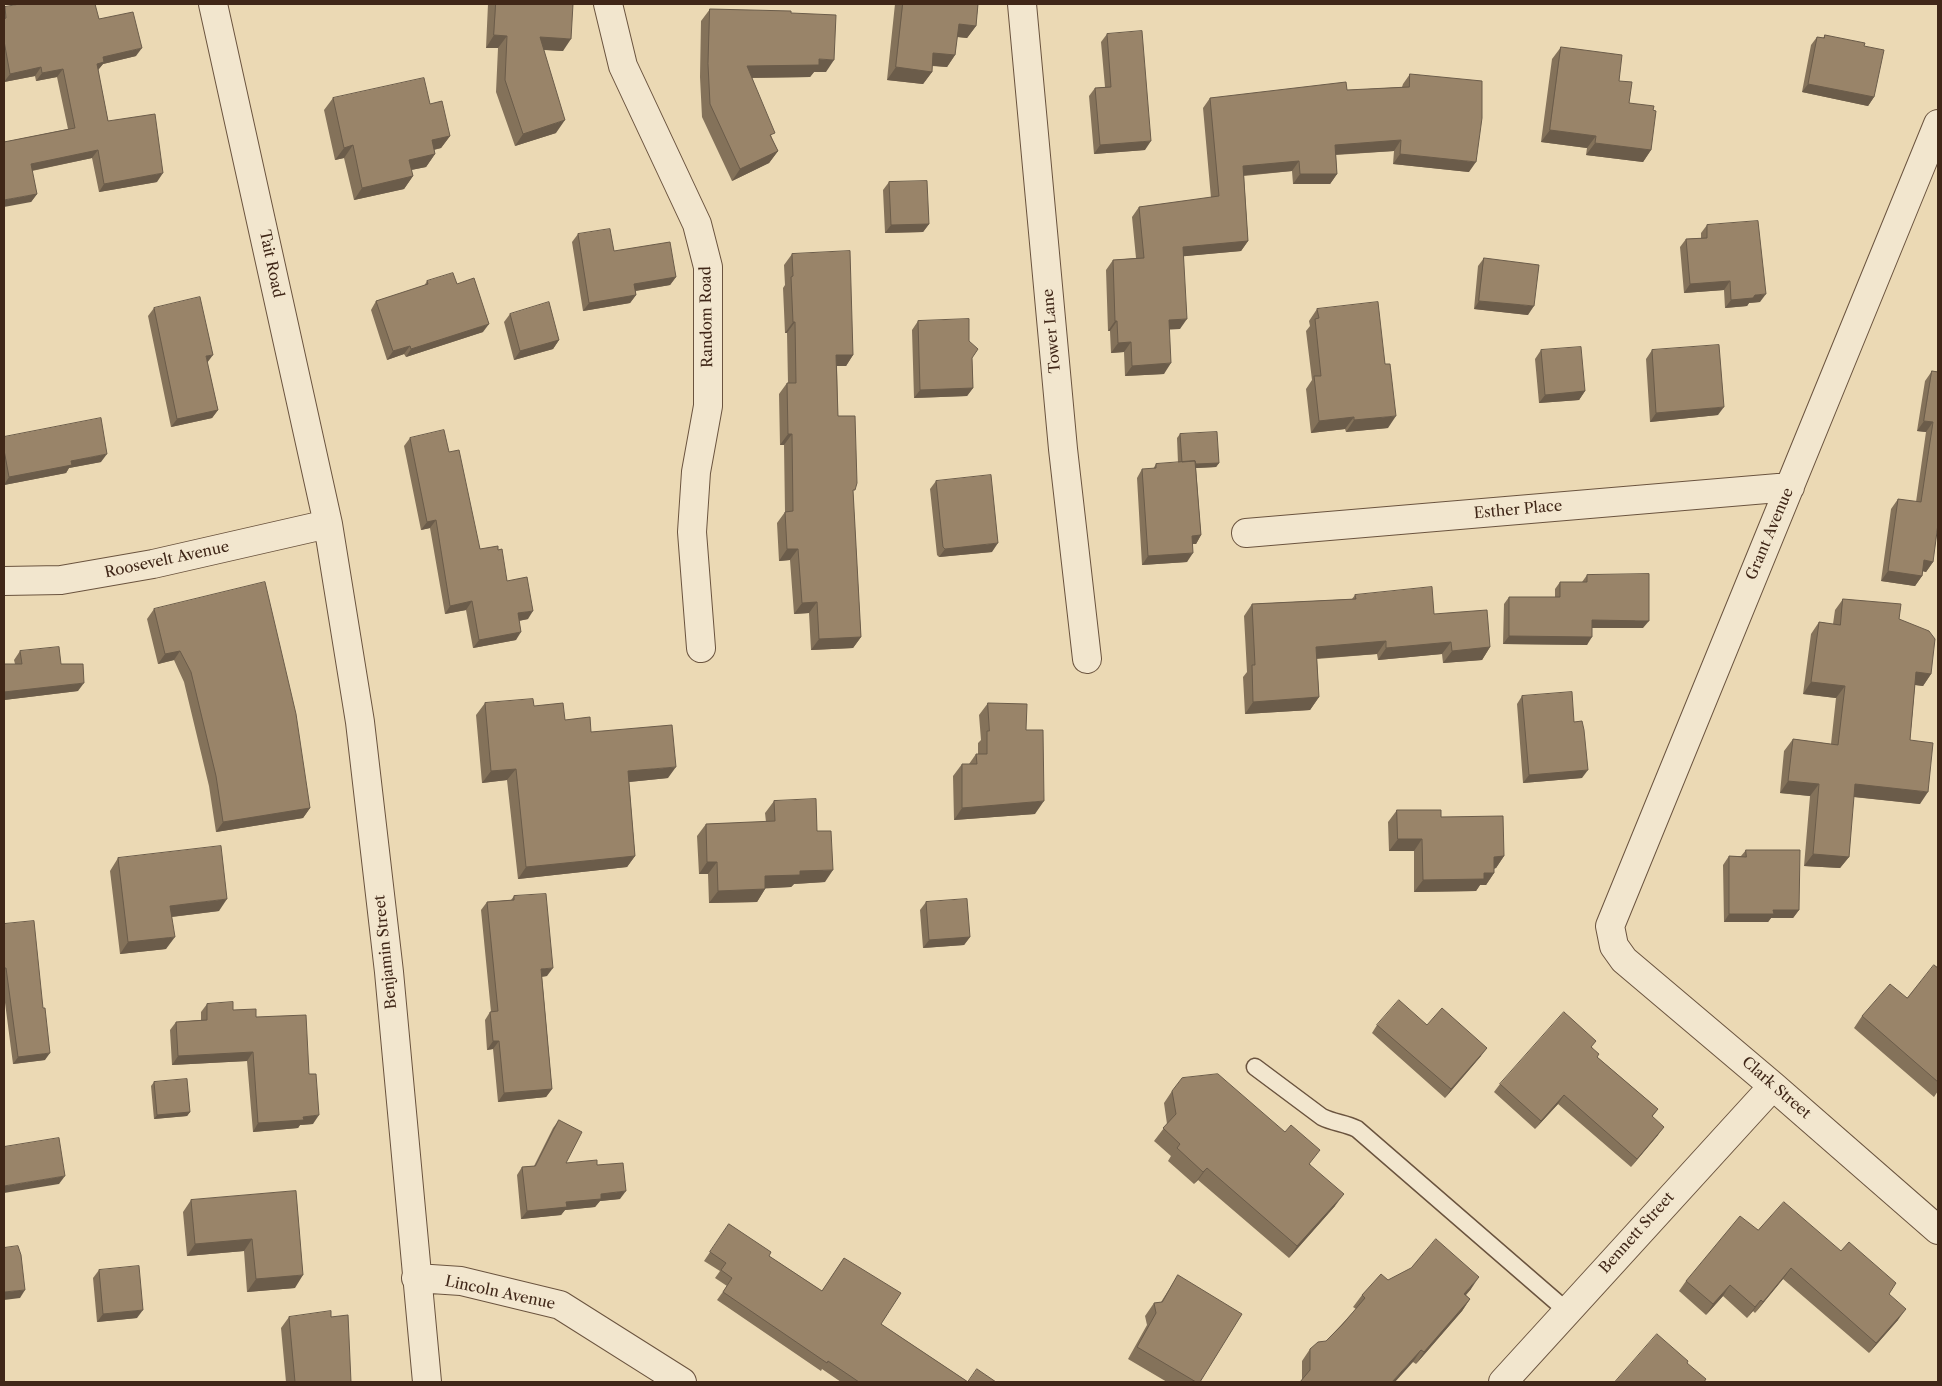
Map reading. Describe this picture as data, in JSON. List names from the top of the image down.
{
  "streets": {
    "street": [
      "Tait Road",
      "Random Road",
      "Tower Lane",
      "Esther Place",
      "Grant Avenue",
      "Roosevelt Avenue",
      "Benjamin Street",
      "Clark Street",
      "Bennett Street",
      "Lincoln Avenue"
    ]
  },
  "crossings": [
    ["Tait Road", "Roosevelt Avenue"],
    ["Tait Road", "Benjamin Street"],
    ["Esther Place", "Grant Avenue"],
    ["Grant Avenue", "Clark Street"],
    ["Roosevelt Avenue", "Benjamin Street"],
    ["Benjamin Street", "Lincoln Avenue"],
    ["Clark Street", "Bennett Street"]
  ]
}
